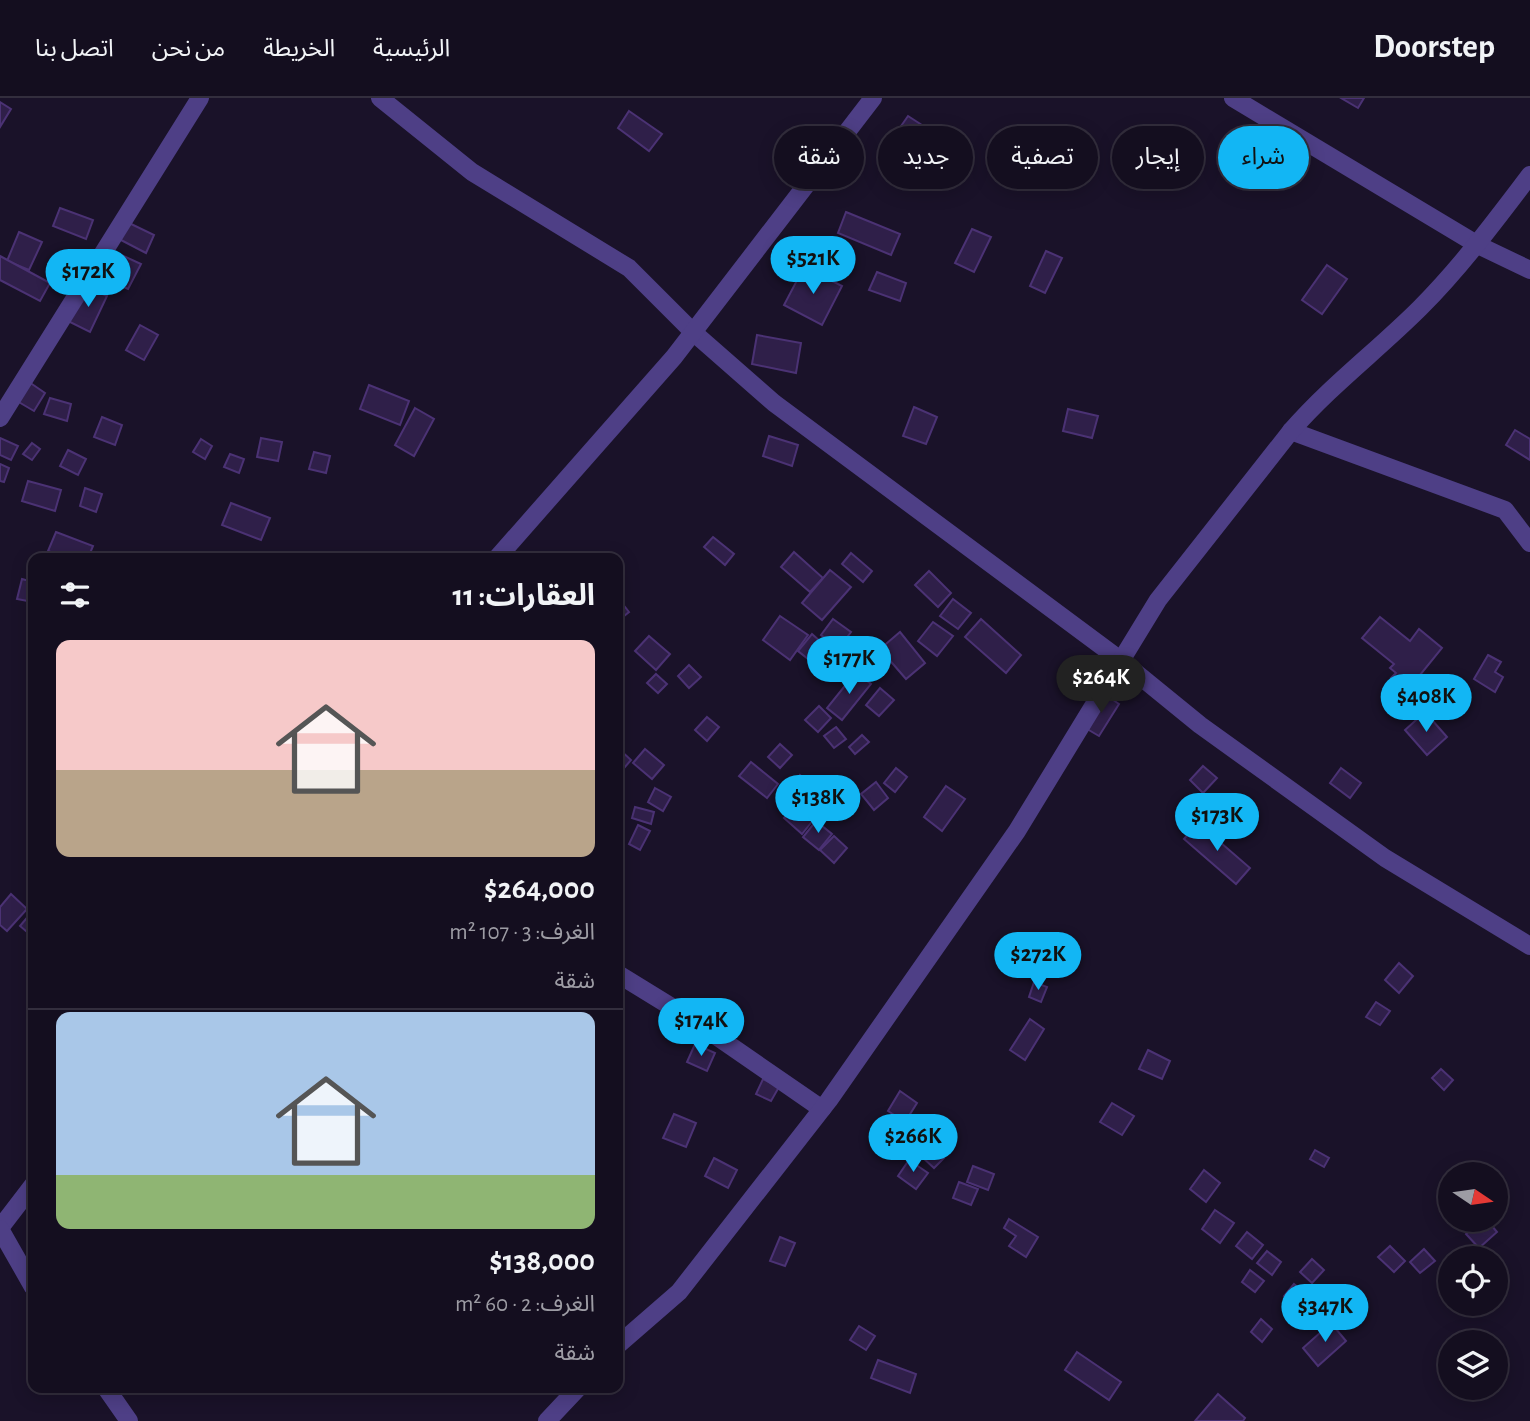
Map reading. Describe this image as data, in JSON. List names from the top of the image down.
{
  "north": "right",
  "page": {
    "header": "Doorstep",
    "nav": [
      "الرئيسية",
      "الخريطة",
      "من نحن",
      "اتصل بنا"
    ],
    "chip": [
      "شراء",
      "إيجار",
      "تصفية",
      "جديد",
      "شقة"
    ],
    "price": [
      "$521K",
      "$172K",
      "$177K",
      "$264K",
      "$408K",
      "$138K",
      "$173K",
      "$272K",
      "$174K",
      "$266K",
      "$347K"
    ],
    "heading": "العقارات: 11",
    "list": [
      {
        "name": "$264,000",
        "note": "الغرف: 3 · 107 m² · شقة"
      },
      {
        "name": "$138,000",
        "note": "الغرف: 2 · 60 m² · شقة"
      }
    ]
  }
}
